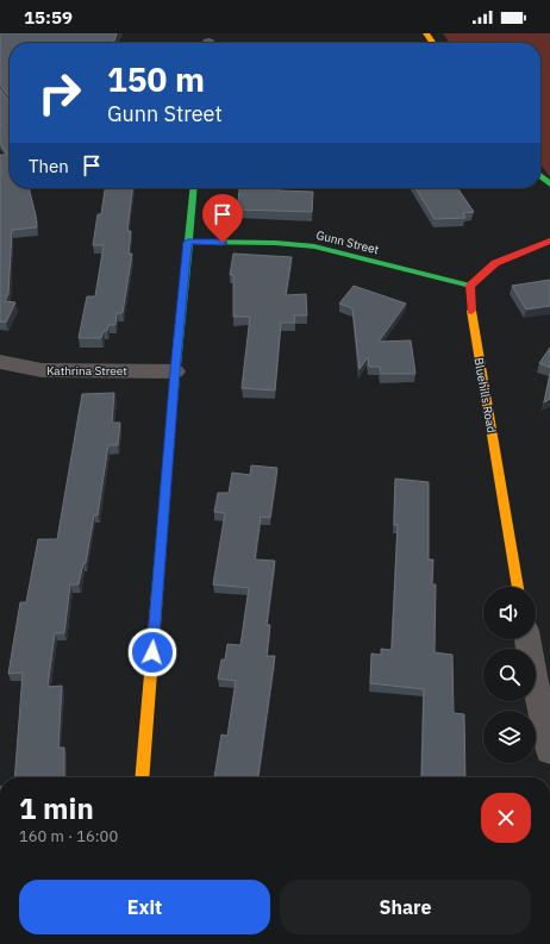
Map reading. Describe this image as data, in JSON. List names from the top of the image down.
{
  "streets": {
    "street": ["Gunn Street", "Kathrina Street", "Bluehills Road"]
  },
  "crossings": [
    ["Gunn Street", "Bluehills Road"]
  ],
  "page": {
    "status": "15:59",
    "turn": ["150 m", "Gunn Street"],
    "then": "Then",
    "heading": ["1 min", "160 m · 16:00"],
    "buttons": ["Exit", "Share"]
  }
}
